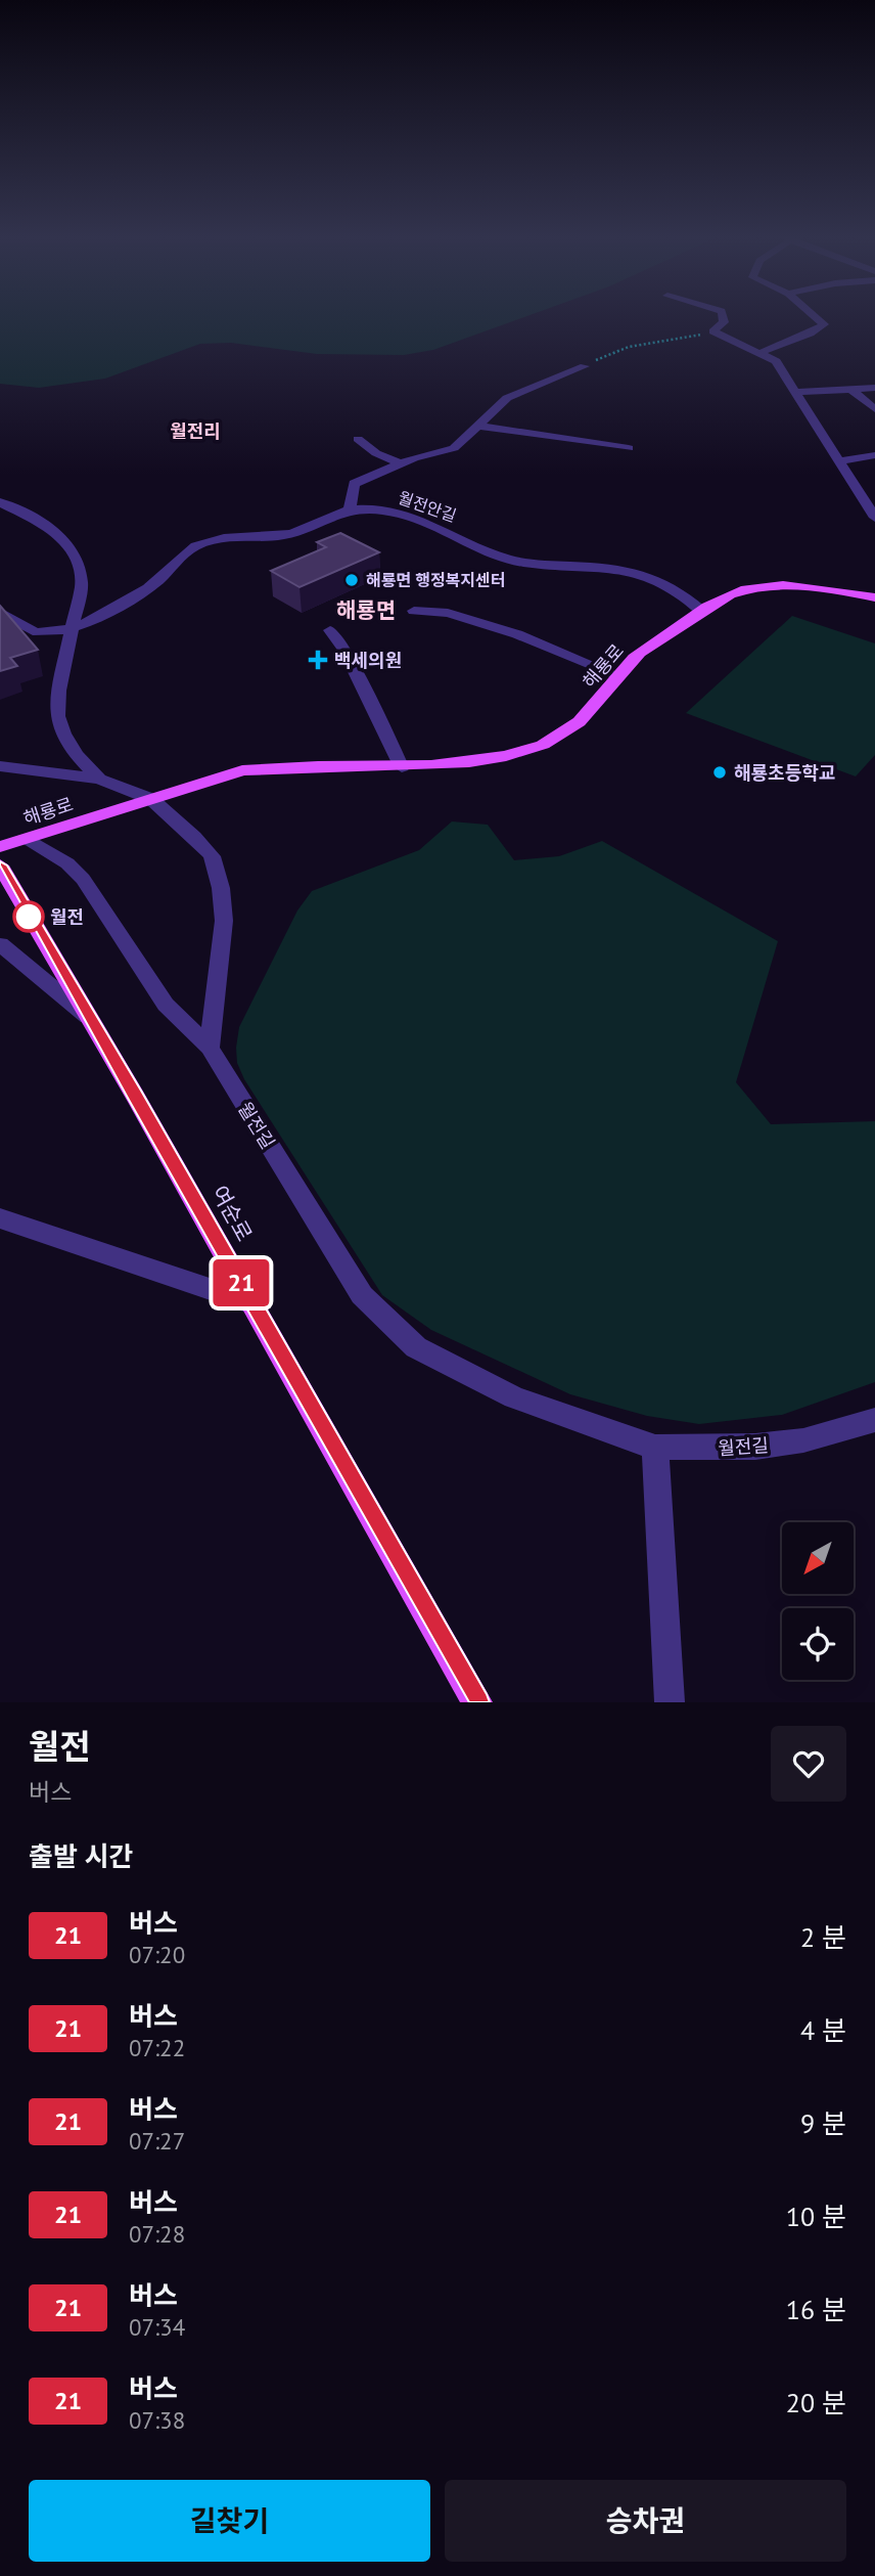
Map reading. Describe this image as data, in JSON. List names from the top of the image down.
{
  "streets": {
    "main road": ["해룡로", "여순로"],
    "street": ["월전안길", "월전길"]
  },
  "crossings": [
    ["월전안길", "해룡로"],
    ["해룡로", "월전길"]
  ],
  "districts": ["월전리", "해룡면"],
  "places": {
    "other": ["해룡면 행정복지센터", "해룡초등학교", "월전"],
    "health": ["백세의원"]
  },
  "lines": ["bus line 21"],
  "north": "bottom left",
  "page": {
    "on_map": "21",
    "heading": [
      ["월전", "버스"],
      "출발 시간"
    ],
    "list": [
      {
        "mark": "21",
        "name": "버스",
        "note": "07:20",
        "value": "2 분"
      },
      {
        "mark": "21",
        "name": "버스",
        "note": "07:22",
        "value": "4 분"
      },
      {
        "mark": "21",
        "name": "버스",
        "note": "07:27",
        "value": "9 분"
      },
      {
        "mark": "21",
        "name": "버스",
        "note": "07:28",
        "value": "10 분"
      },
      {
        "mark": "21",
        "name": "버스",
        "note": "07:34",
        "value": "16 분"
      },
      {
        "mark": "21",
        "name": "버스",
        "note": "07:38",
        "value": "20 분"
      }
    ],
    "buttons": ["길찾기", "승차권"]
  }
}
